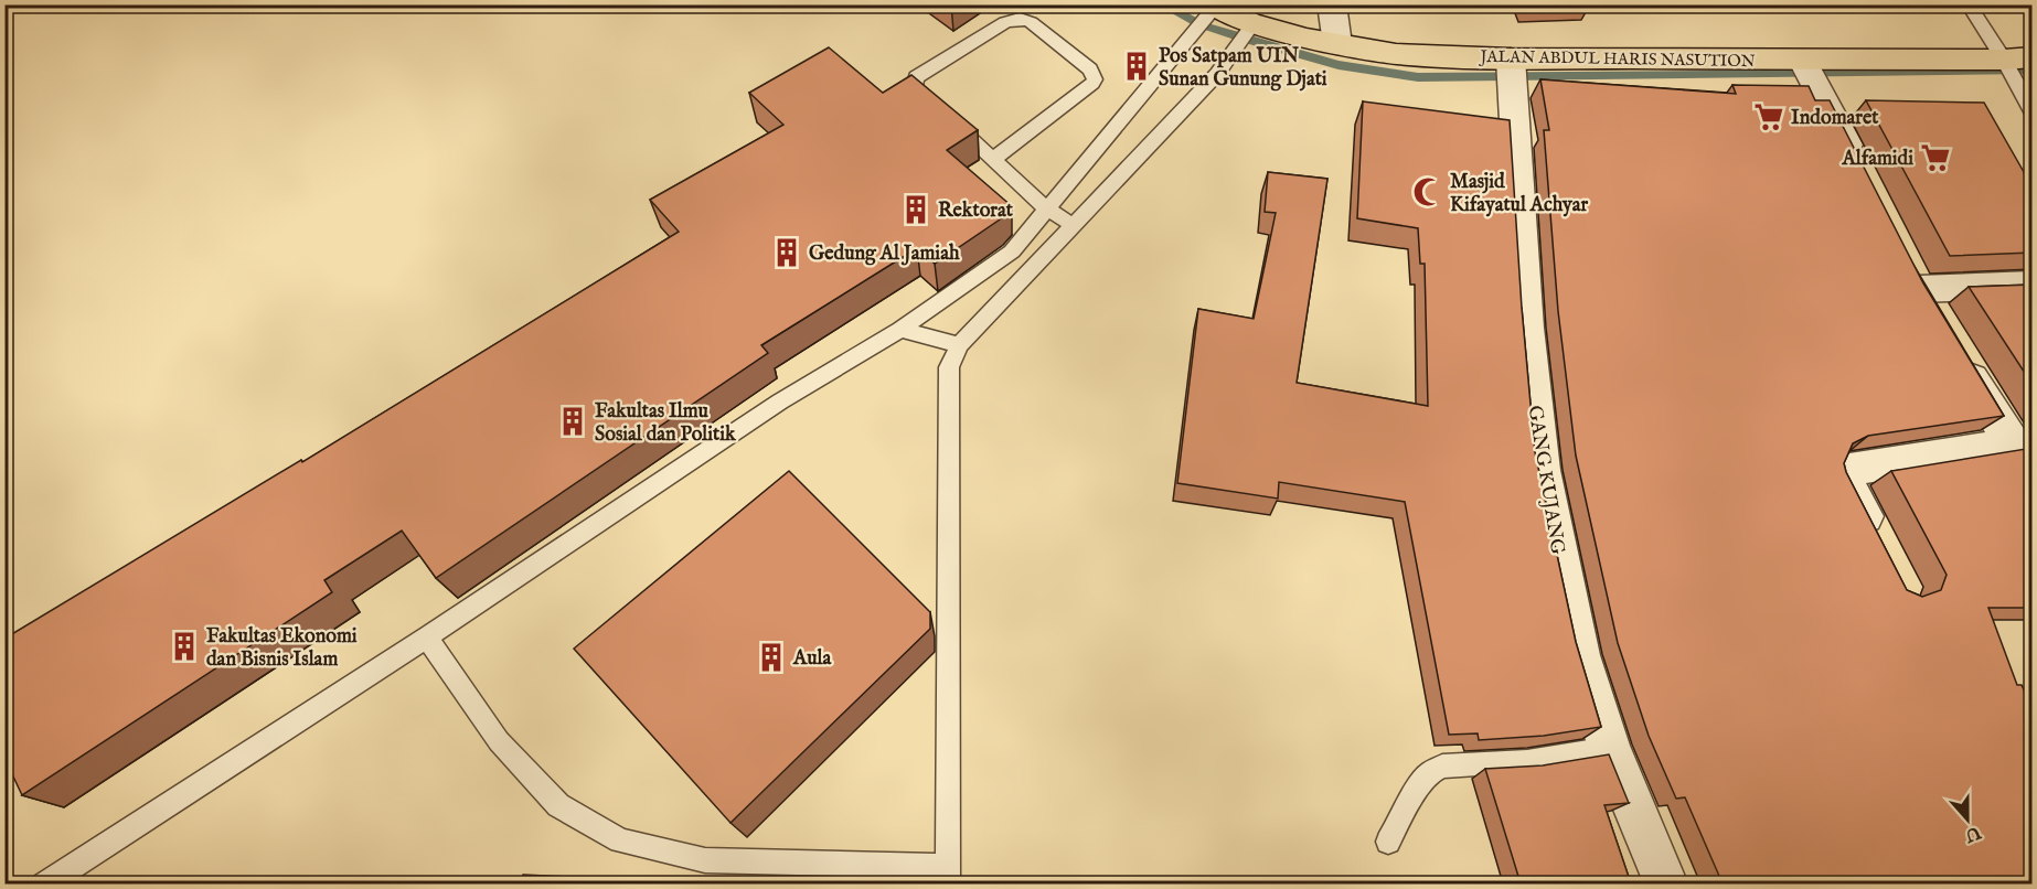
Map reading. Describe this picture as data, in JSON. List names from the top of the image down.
{
  "streets": {
    "highway": ["JALAN ABDUL HARIS NASUTION"],
    "street": ["GANG KUJANG"]
  },
  "crossings": [
    ["JALAN ABDUL HARIS NASUTION", "GANG KUJANG"]
  ],
  "places": {
    "building": [
      "Pos Satpam UIN Sunan Gunung Djati",
      "Rektorat",
      "Gedung Al Jamiah",
      "Fakultas Ilmu Sosial dan Politik",
      "Fakultas Ekonomi dan Bisnis Islam",
      "Aula"
    ],
    "supermarket": ["Indomaret", "Alfamidi"],
    "mosque": ["Masjid Kifayatul Achyar"]
  },
  "north": "bottom"
}
